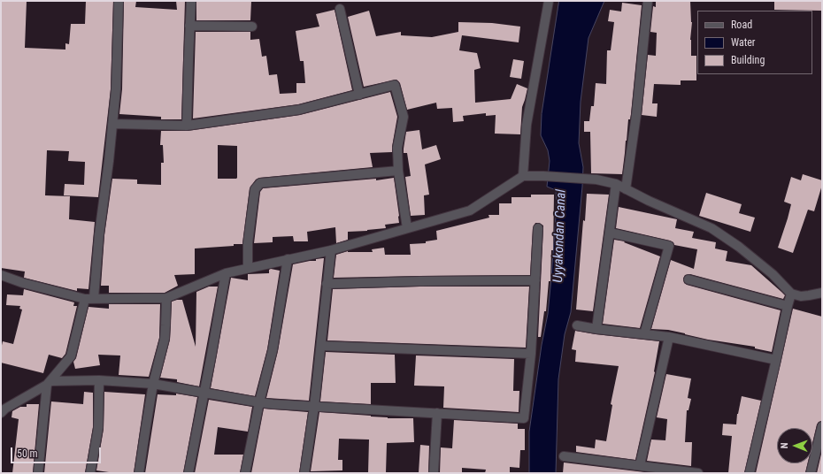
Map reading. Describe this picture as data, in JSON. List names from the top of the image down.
{
  "water": ["Uyyakondan Canal"],
  "legend": ["Road", "Water", "Building"],
  "scale_bar": "50 m",
  "north": "left"
}
